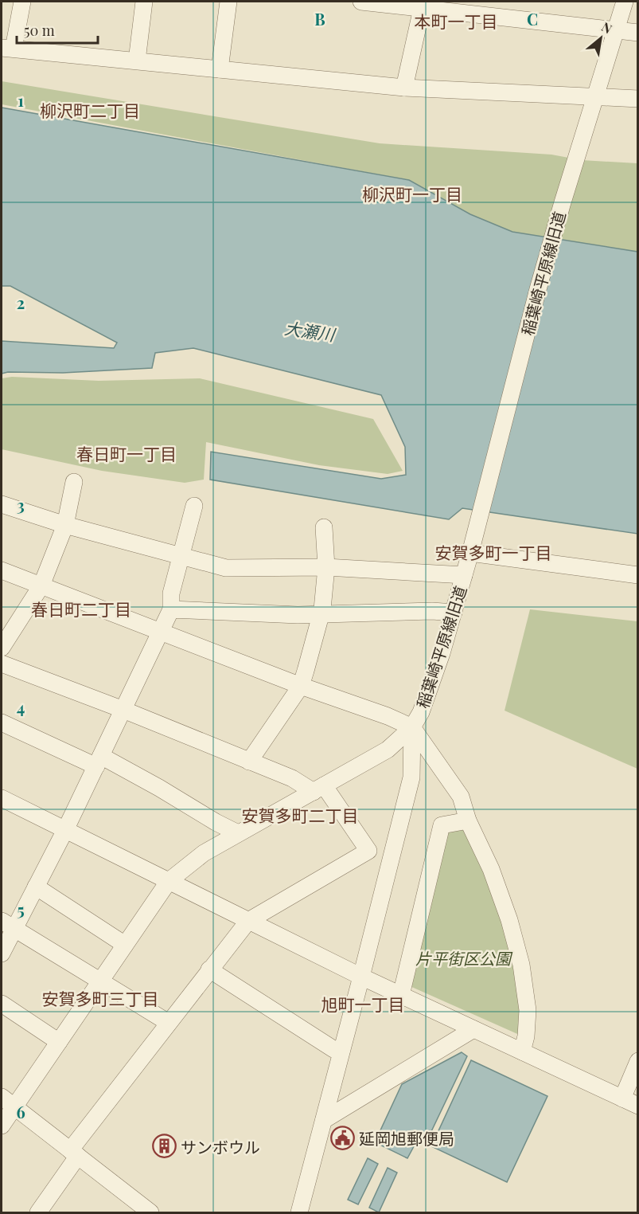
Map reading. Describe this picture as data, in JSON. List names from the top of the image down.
{
  "streets": {
    "street": ["稲葉崎平原線旧道"]
  },
  "districts": [
    "本町一丁目",
    "柳沢町二丁目",
    "柳沢町一丁目",
    "春日町一丁目",
    "安賀多町一丁目",
    "春日町二丁目",
    "安賀多町二丁目",
    "安賀多町三丁目",
    "旭町一丁目"
  ],
  "water": ["大瀬川"],
  "parks": ["片平街区公園"],
  "places": {
    "public building": ["延岡旭郵便局"],
    "building": ["サンボウル"]
  },
  "scale_bar": "50 m",
  "north": "top right",
  "grid": {
    "columns": ["B", "C"],
    "rows": [
      "1",
      "2",
      "3",
      "4",
      "5",
      "6"
    ]
  }
}
